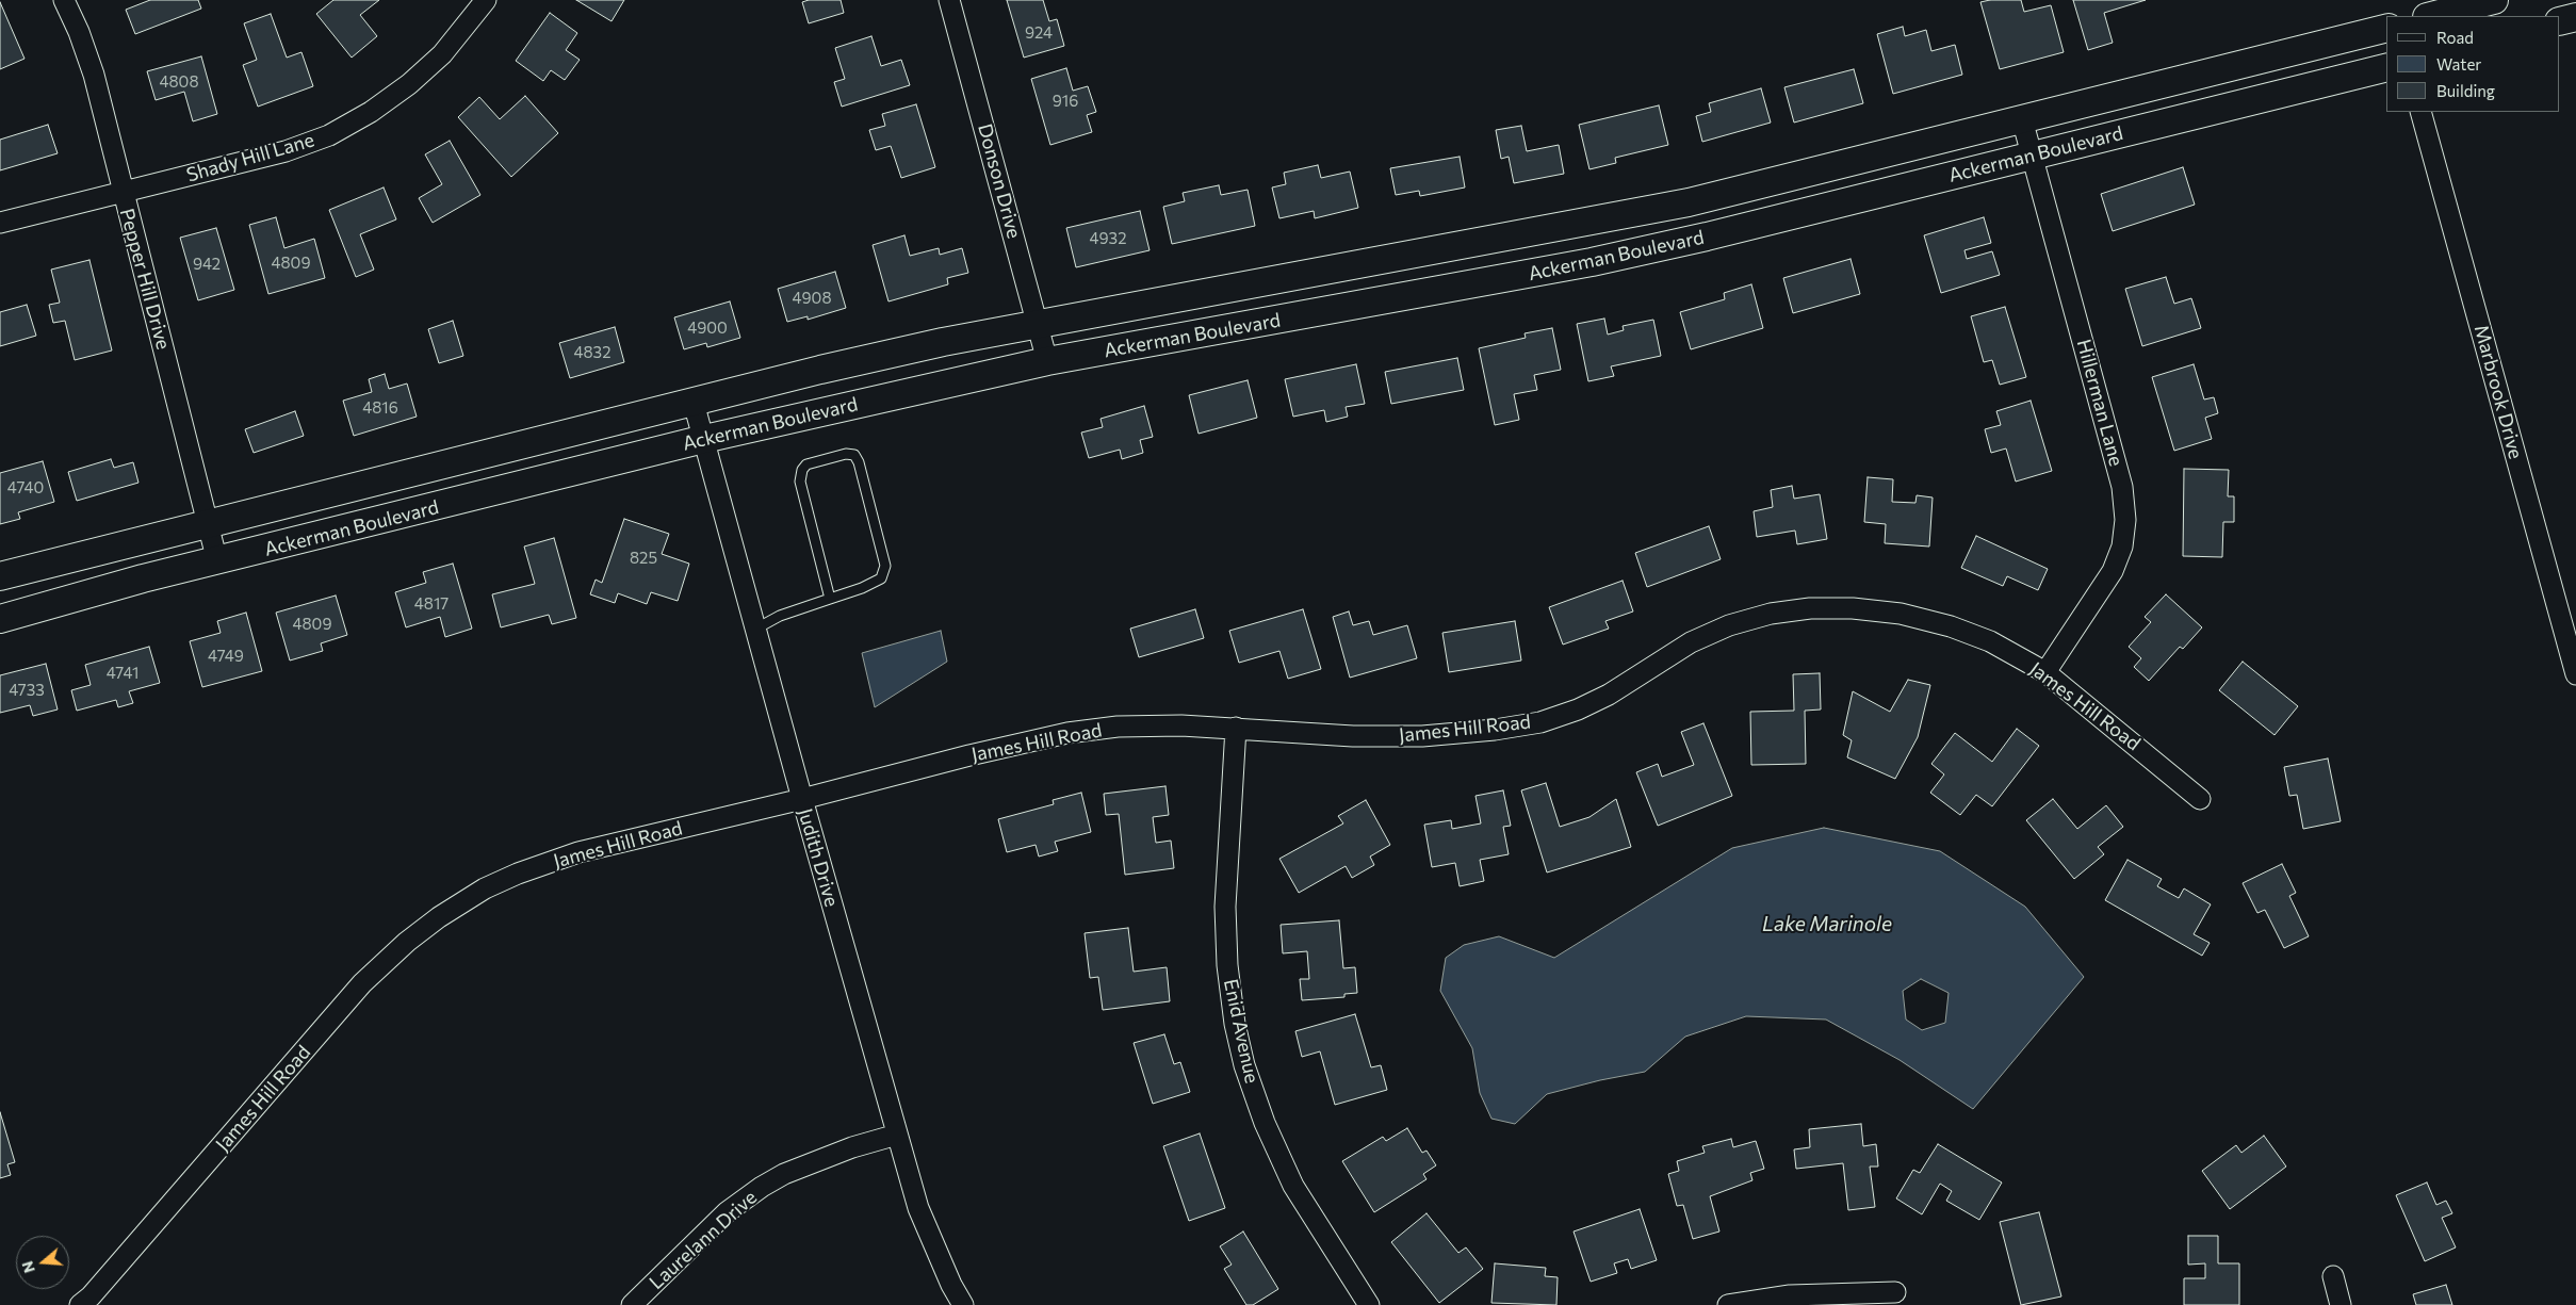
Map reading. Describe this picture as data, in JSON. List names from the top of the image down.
{
  "streets": {
    "street": [
      "Ackerman Boulevard",
      "Shady Hill Lane",
      "Donson Drive",
      "Pepper Hill Drive",
      "Marbrook Drive",
      "Hillerman Lane",
      "James Hill Road",
      "Judith Drive",
      "Enid Avenue",
      "Laurelann Drive"
    ]
  },
  "crossings": [
    ["Ackerman Boulevard", "Donson Drive"],
    ["Ackerman Boulevard", "Pepper Hill Drive"],
    ["Ackerman Boulevard", "Hillerman Lane"],
    ["Ackerman Boulevard", "Judith Drive"],
    ["Shady Hill Lane", "Pepper Hill Drive"],
    ["Hillerman Lane", "James Hill Road"],
    ["James Hill Road", "Judith Drive"],
    ["James Hill Road", "Enid Avenue"],
    ["Judith Drive", "Laurelann Drive"]
  ],
  "water": ["Lake Marinole"],
  "house_numbers": [
    "924",
    "4808",
    "916",
    "4932",
    "4809",
    "942",
    "4908",
    "4900",
    "4832",
    "4816",
    "4740",
    "825",
    "4817",
    "4809",
    "4749",
    "4741",
    "4733"
  ],
  "legend": ["Road", "Water", "Building"],
  "north": "left"
}
